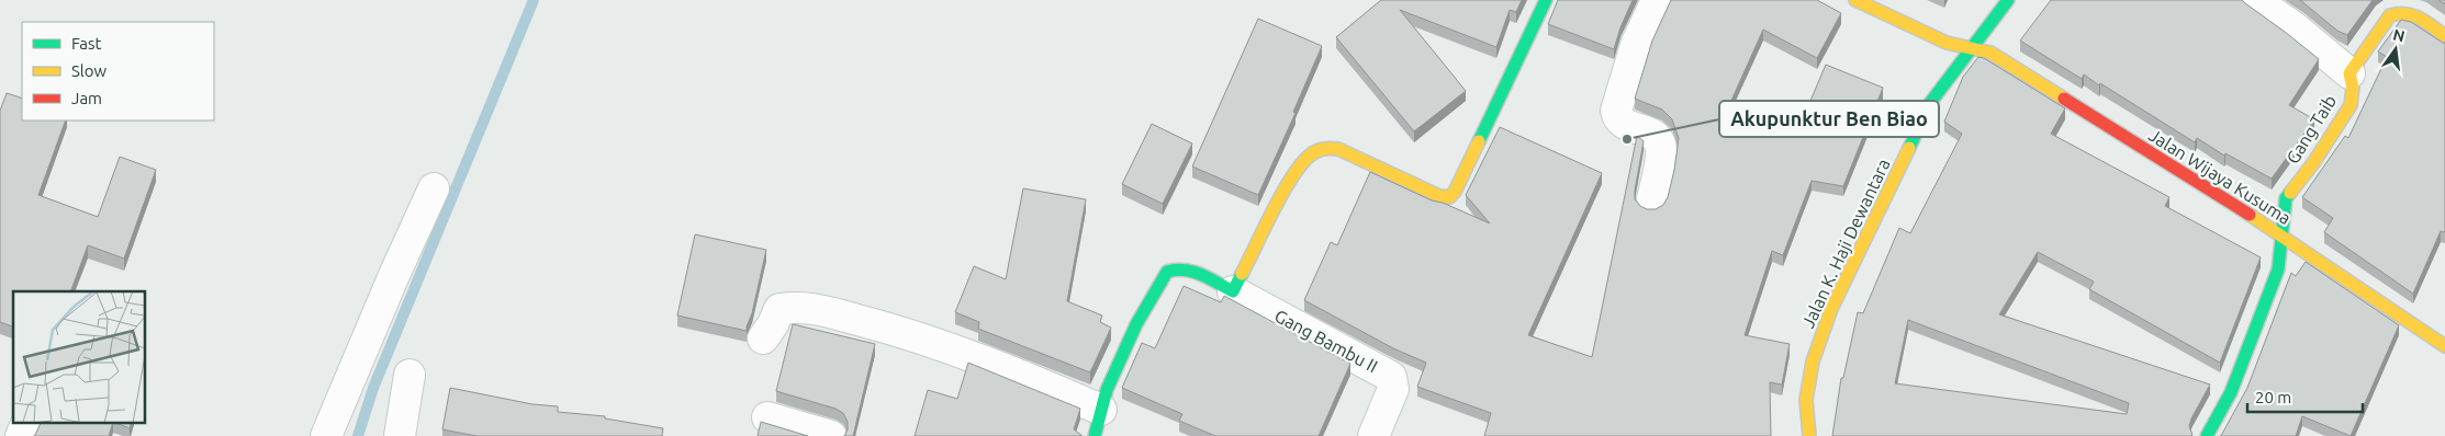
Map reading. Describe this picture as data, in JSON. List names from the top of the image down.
{
  "streets": {
    "street": [
      "Gang Taib",
      "Jalan Wijaya Kusuma",
      "Jalan K. Haji Dewantara",
      "Gang Bambu II"
    ]
  },
  "crossings": [
    ["Gang Taib", "Jalan Wijaya Kusuma"],
    ["Jalan Wijaya Kusuma", "Jalan K. Haji Dewantara"]
  ],
  "places": ["Akupunktur Ben Biao"],
  "legend": ["Fast", "Slow", "Jam"],
  "scale_bar": "20 m",
  "north": "top"
}
